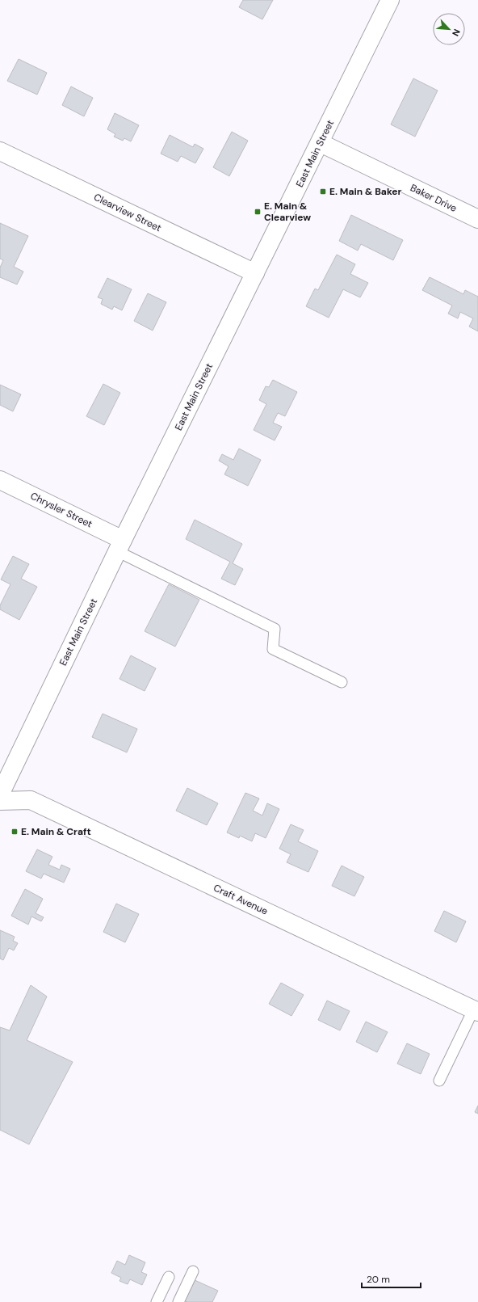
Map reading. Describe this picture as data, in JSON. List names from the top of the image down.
{
  "streets": {
    "street": [
      "East Main Street",
      "Baker Drive",
      "Clearview Street",
      "Chrysler Street",
      "Craft Avenue"
    ]
  },
  "crossings": [
    ["East Main Street", "Baker Drive"],
    ["East Main Street", "Clearview Street"],
    ["East Main Street", "Chrysler Street"]
  ],
  "places": {
    "transit": ["E. Main & Baker", "E. Main & Clearview", "E. Main & Craft"]
  },
  "scale_bar": "20 m",
  "north": "bottom right"
}
